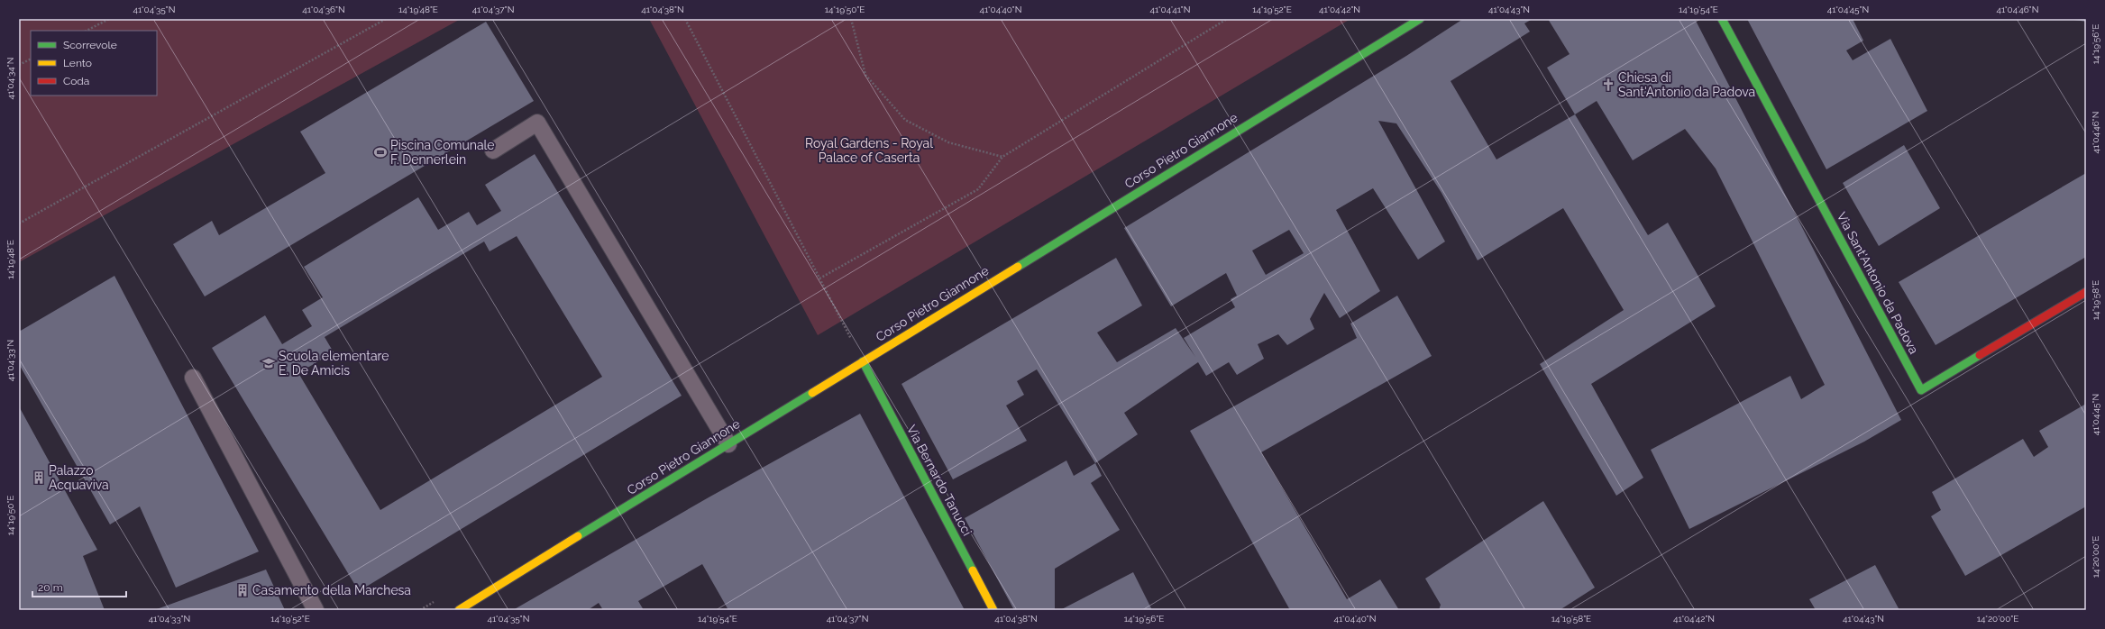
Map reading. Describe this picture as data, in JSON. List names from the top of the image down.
{
  "streets": {
    "street": ["Corso Pietro Giannone", "Via Sant'Antonio da Padova", "Via Bernardo Tanucci"]
  },
  "crossings": [
    ["Corso Pietro Giannone", "Via Bernardo Tanucci"]
  ],
  "parks": ["Royal Gardens - Royal Palace of Caserta"],
  "places": {
    "church": ["Chiesa di Sant'Antonio da Padova"],
    "sports": ["Piscina Comunale F. Dennerlein"],
    "school or university": ["Scuola elementare E. De Amicis"],
    "building": ["Palazzo Acquaviva", "Casamento della Marchesa"]
  },
  "legend": ["Scorrevole", "Lento", "Coda"],
  "scale_bar": "20 m",
  "coordinates": [
    "41°04'35\"N",
    "41°04'36\"N",
    "14°19'48\"E",
    "41°04'37\"N",
    "41°04'38\"N",
    "14°19'50\"E",
    "41°04'40\"N",
    "41°04'41\"N",
    "14°19'52\"E",
    "41°04'42\"N",
    "41°04'43\"N",
    "14°19'54\"E",
    "41°04'45\"N",
    "41°04'46\"N",
    "14°19'56\"E",
    "41°04'34\"N",
    "14°19'58\"E",
    "41°04'33\"N",
    "14°20'00\"E"
  ]
}
